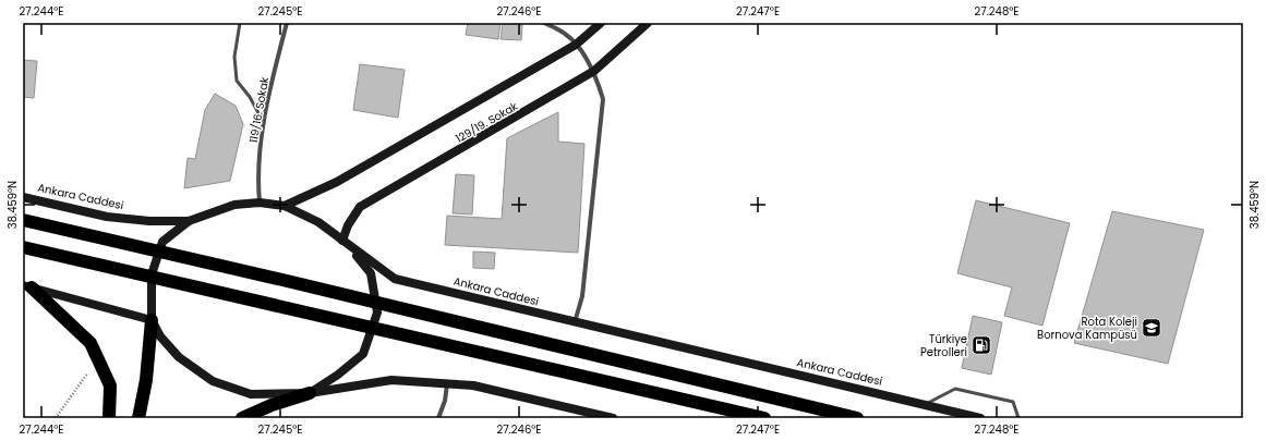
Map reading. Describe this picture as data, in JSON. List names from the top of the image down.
{
  "streets": {
    "main road": ["129/19. Sokak", "Ankara Caddesi"],
    "street": ["119/16. Sokak"]
  },
  "crossings": [
    ["119/16. Sokak", "Ankara Caddesi"],
    ["129/19. Sokak", "Ankara Caddesi"]
  ],
  "places": {
    "school or university": ["Rota Koleji Bornova Kampüsü"],
    "fuel station": ["Türkiye Petrolleri"]
  },
  "coordinates": [
    "27.244°E",
    "27.245°E",
    "27.246°E",
    "27.247°E",
    "27.248°E",
    "38.459°N"
  ]
}
